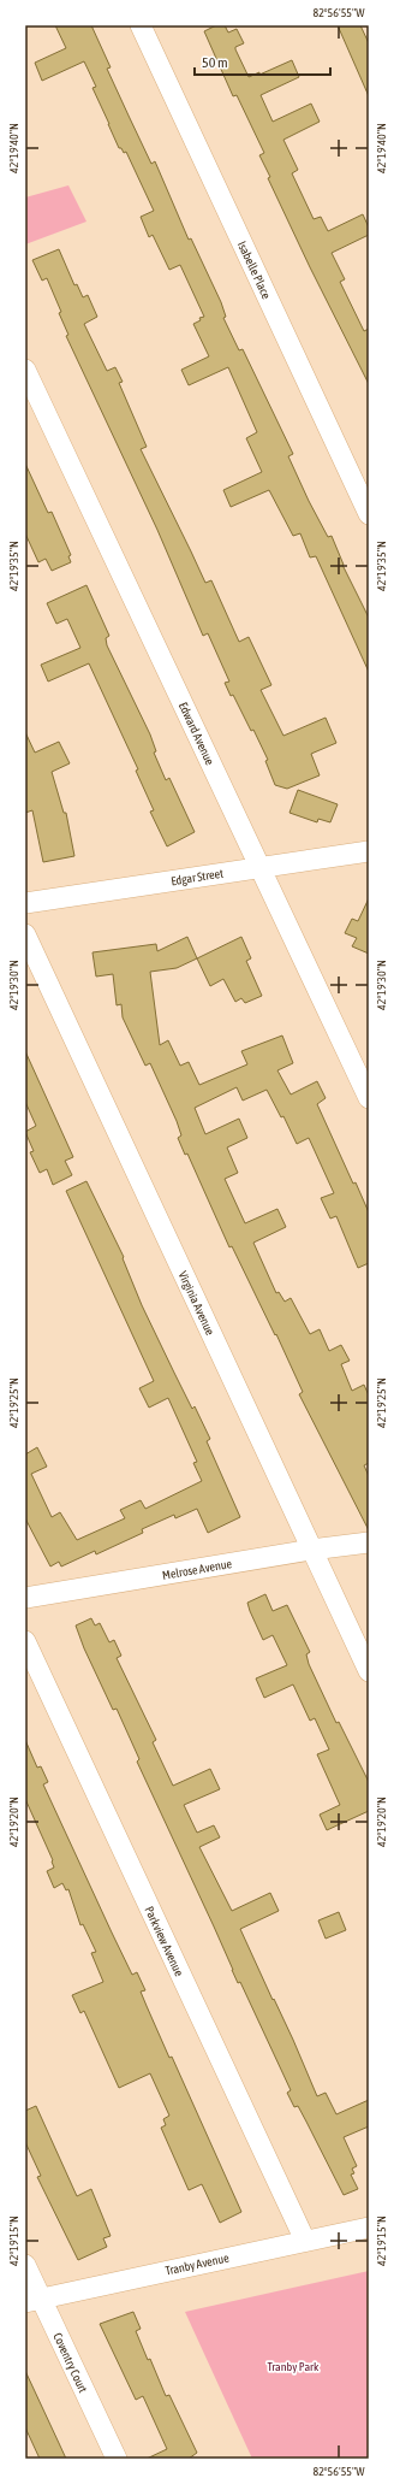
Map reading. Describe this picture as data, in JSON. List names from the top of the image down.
{
  "streets": {
    "street": [
      "Isabelle Place",
      "Edward Avenue",
      "Edgar Street",
      "Virginia Avenue",
      "Melrose Avenue",
      "Parkview Avenue",
      "Tranby Avenue",
      "Coventry Court"
    ]
  },
  "crossings": [
    ["Edward Avenue", "Edgar Street"],
    ["Virginia Avenue", "Melrose Avenue"],
    ["Parkview Avenue", "Tranby Avenue"],
    ["Tranby Avenue", "Coventry Court"]
  ],
  "parks": ["Tranby Park"],
  "scale_bar": "50 m",
  "coordinates": [
    "82°56'55\"W",
    "42°19'40\"N",
    "42°19'35\"N",
    "42°19'30\"N",
    "42°19'25\"N",
    "42°19'20\"N",
    "42°19'15\"N"
  ]
}
